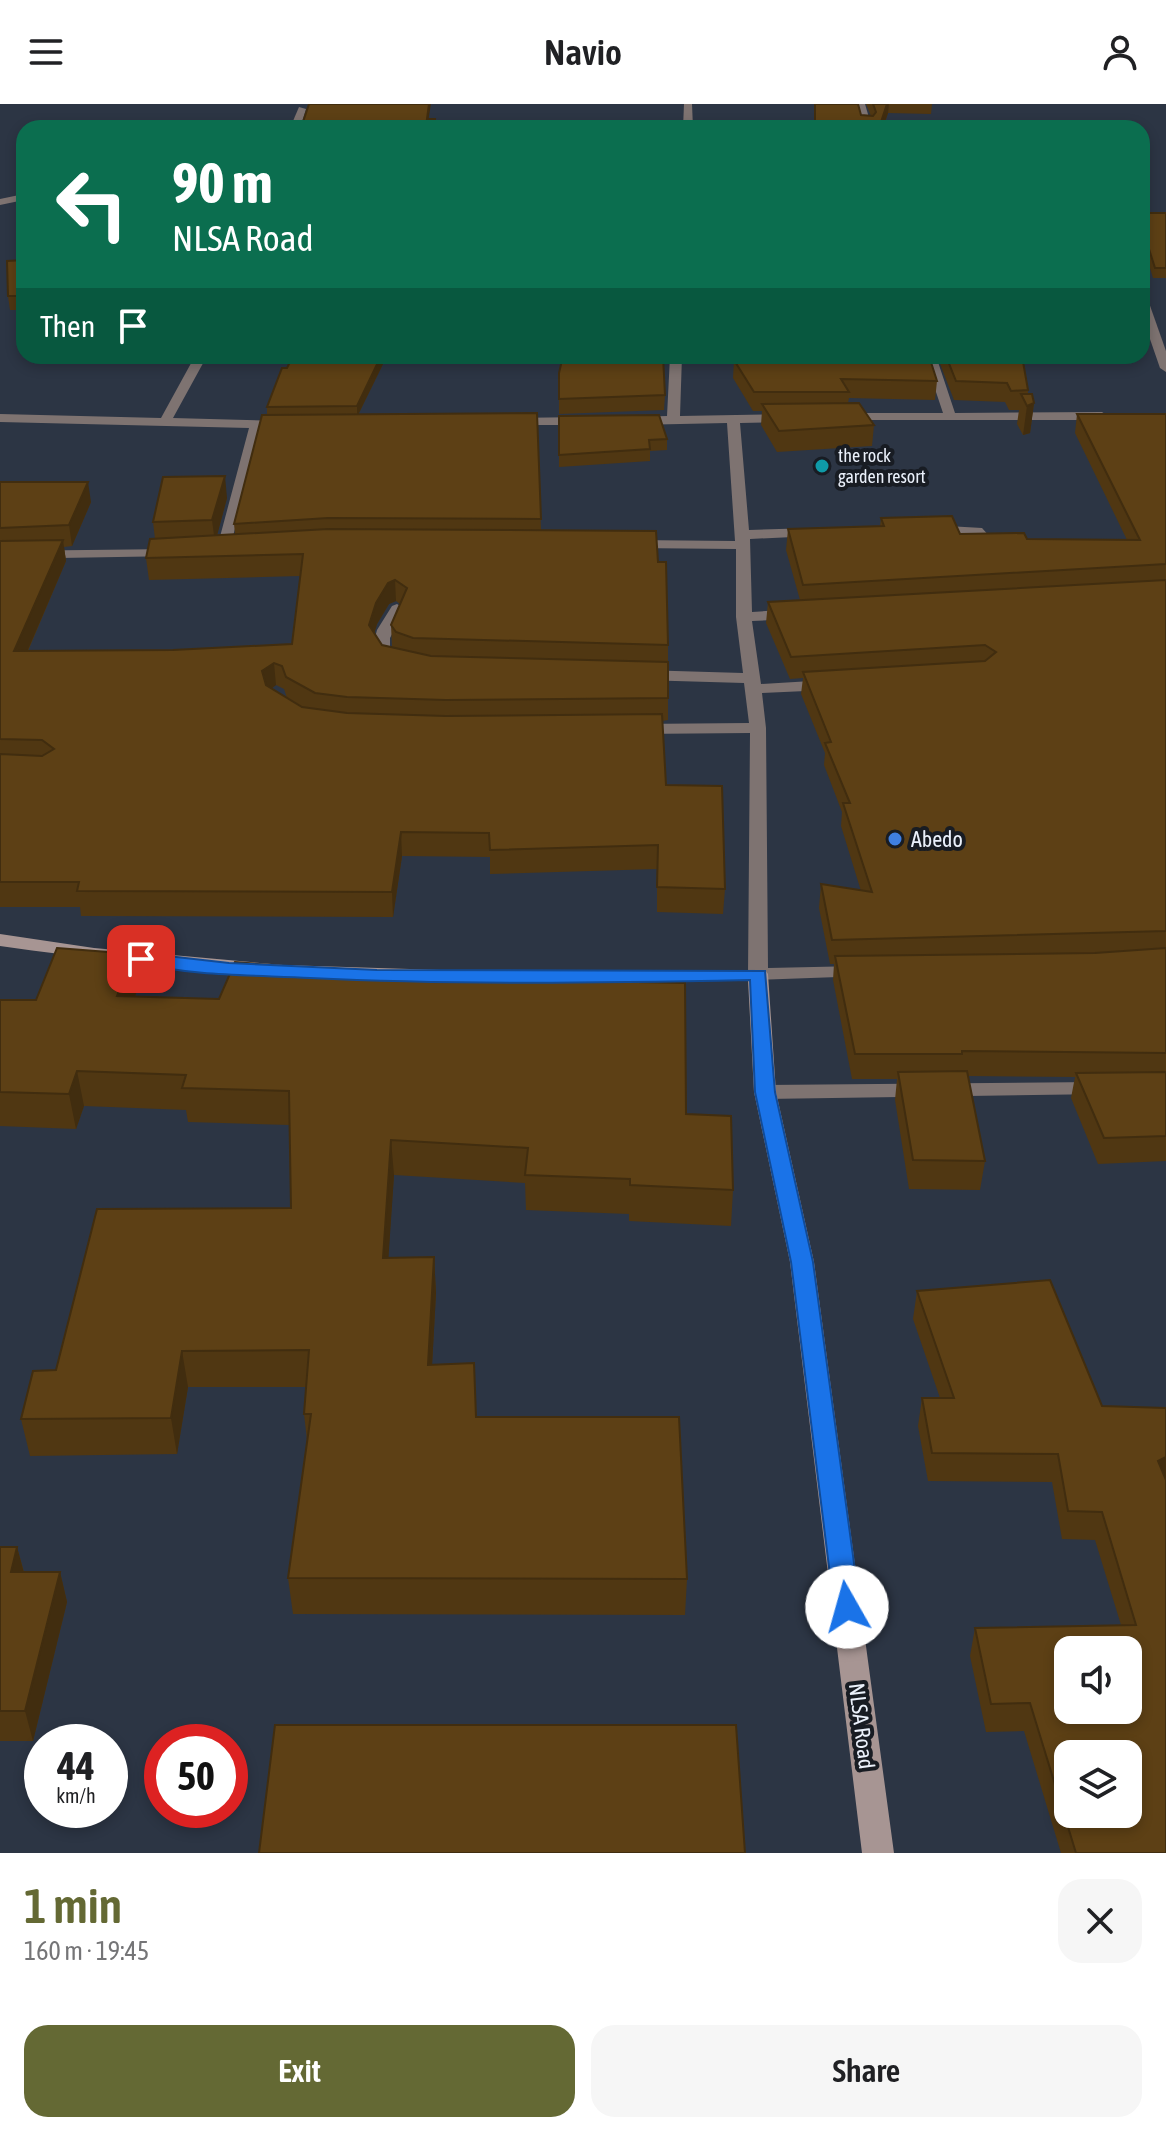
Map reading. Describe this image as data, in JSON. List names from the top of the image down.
{
  "streets": {
    "main road": ["NLSA Road"]
  },
  "places": ["the rock garden resort", "Abedo"],
  "page": {
    "header": "Navio",
    "turn": ["90 m", "NLSA Road"],
    "then": "Then",
    "speed": "44 km/h",
    "limit": "50",
    "heading": ["1 min", "160 m · 19:45"],
    "buttons": ["Exit", "Share"]
  }
}
